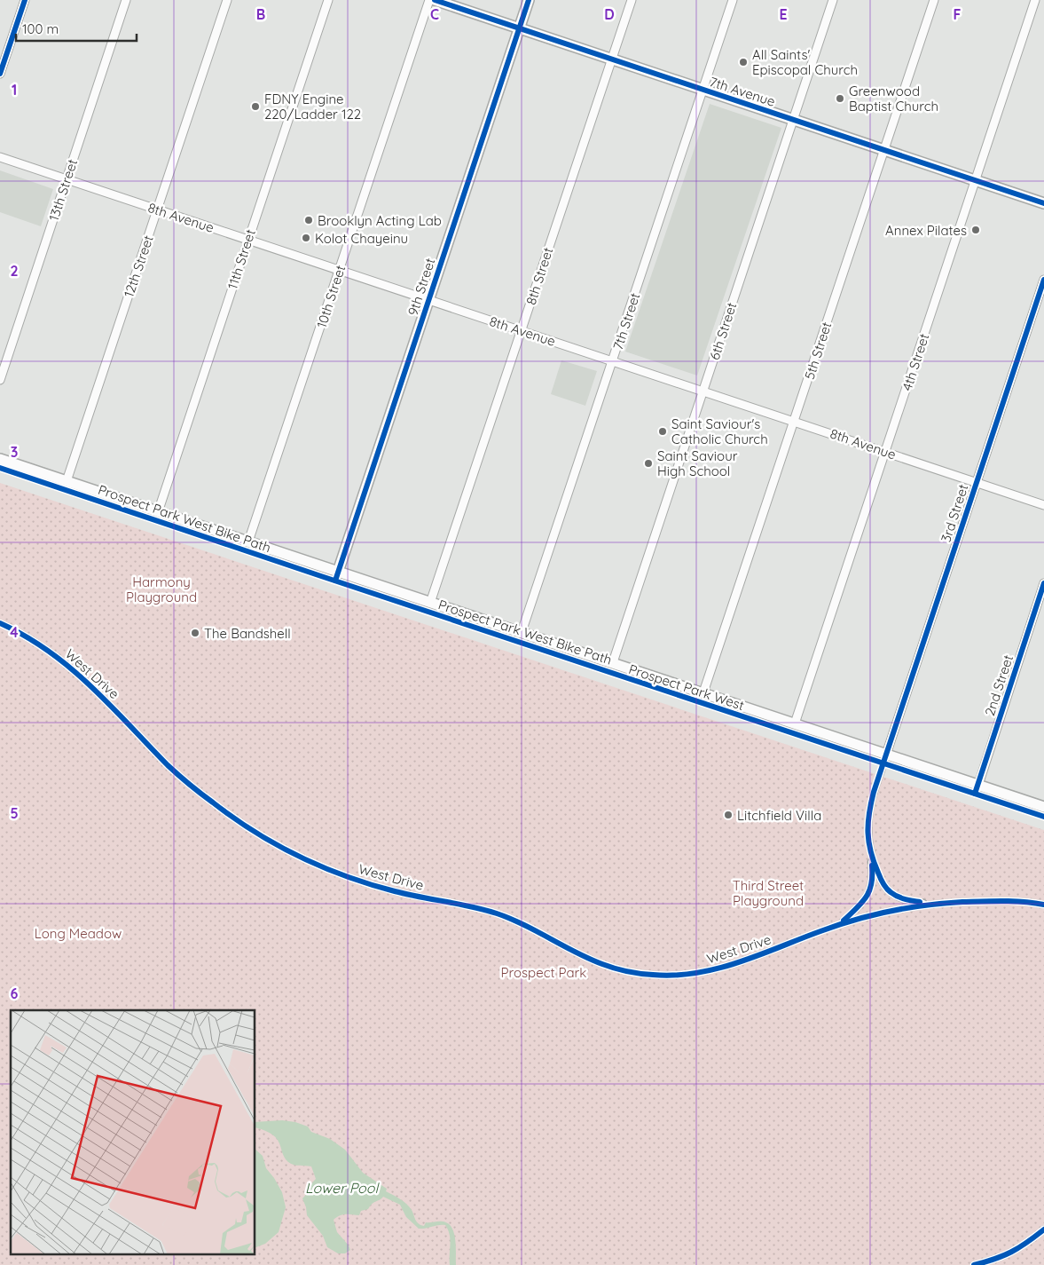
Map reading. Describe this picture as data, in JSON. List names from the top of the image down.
{
  "streets": {
    "street": [
      "7th Avenue",
      "13th Street",
      "8th Avenue",
      "11th Street",
      "12th Street",
      "8th Street",
      "9th Street",
      "10th Street",
      "7th Street",
      "6th Street",
      "5th Street",
      "4th Street",
      "3rd Street",
      "West Drive",
      "2nd Street",
      "Prospect Park West"
    ],
    "cycle path": ["Prospect Park West Bike Path"]
  },
  "crossings": [
    ["7th Avenue", "8th Street"],
    ["7th Avenue", "9th Street"],
    ["7th Avenue", "7th Street"],
    ["7th Avenue", "6th Street"],
    ["7th Avenue", "5th Street"],
    ["7th Avenue", "4th Street"],
    ["13th Street", "8th Avenue"],
    ["8th Avenue", "11th Street"],
    ["8th Avenue", "12th Street"],
    ["8th Avenue", "8th Street"],
    ["8th Avenue", "9th Street"],
    ["8th Avenue", "10th Street"],
    ["8th Avenue", "7th Street"],
    ["8th Avenue", "6th Street"],
    ["8th Avenue", "5th Street"],
    ["8th Avenue", "4th Street"],
    ["8th Avenue", "3rd Street"],
    ["11th Street", "Prospect Park West"],
    ["12th Street", "Prospect Park West"],
    ["8th Street", "Prospect Park West"],
    ["9th Street", "Prospect Park West"],
    ["10th Street", "Prospect Park West"],
    ["7th Street", "Prospect Park West"],
    ["6th Street", "Prospect Park West"],
    ["5th Street", "Prospect Park West"],
    ["4th Street", "Prospect Park West"],
    ["3rd Street", "Prospect Park West"],
    ["2nd Street", "Prospect Park West"]
  ],
  "water": ["Lower Pool"],
  "parks": [
    "Harmony Playground",
    "Third Street Playground",
    "Long Meadow",
    "Prospect Park"
  ],
  "places": [
    "All Saints' Episcopal Church",
    "Greenwood Baptist Church",
    "FDNY Engine 220/Ladder 122",
    "Brooklyn Acting Lab",
    "Annex Pilates",
    "Kolot Chayeinu",
    "Saint Saviour's Catholic Church",
    "Saint Saviour High School",
    "The Bandshell",
    "Litchfield Villa"
  ],
  "scale_bar": "100 m",
  "grid": {
    "columns": [
      "B",
      "C",
      "D",
      "E",
      "F"
    ],
    "rows": [
      "1",
      "2",
      "3",
      "4",
      "5",
      "6"
    ]
  }
}
